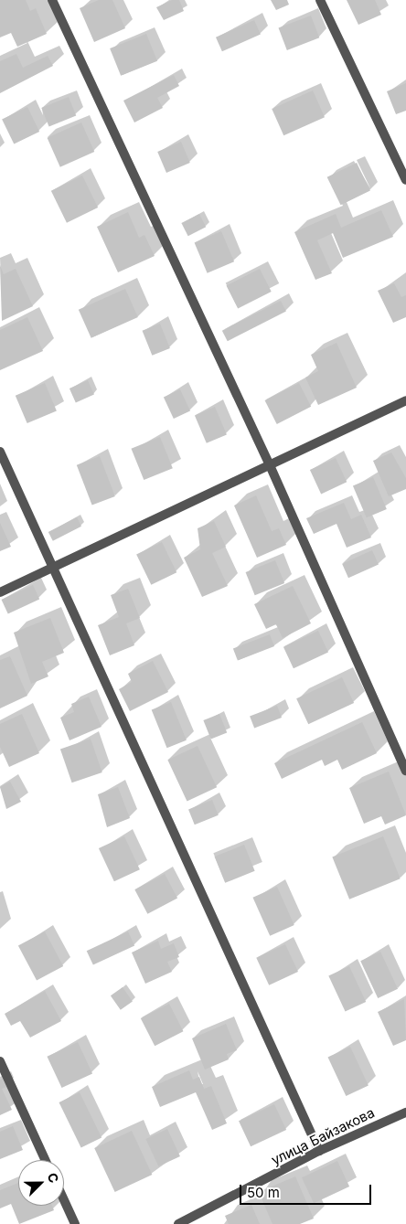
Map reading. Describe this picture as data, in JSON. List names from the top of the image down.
{
  "streets": {
    "street": ["улица Байзакова"]
  },
  "scale_bar": "50 m",
  "north": "top right"
}
